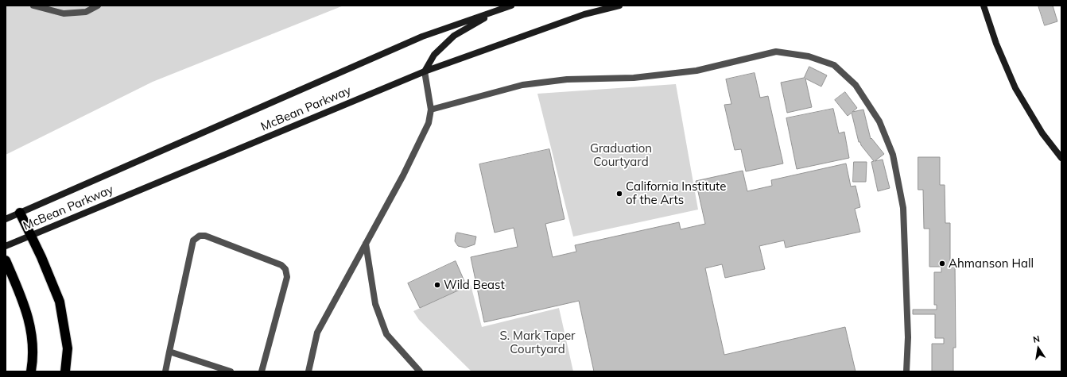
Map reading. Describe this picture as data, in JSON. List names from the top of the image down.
{
  "streets": {
    "main road": ["McBean Parkway"]
  },
  "parks": ["Graduation Courtyard", "S. Mark Taper Courtyard"],
  "places": ["California Institute of the Arts", "Ahmanson Hall", "Wild Beast"],
  "north": "top"
}
